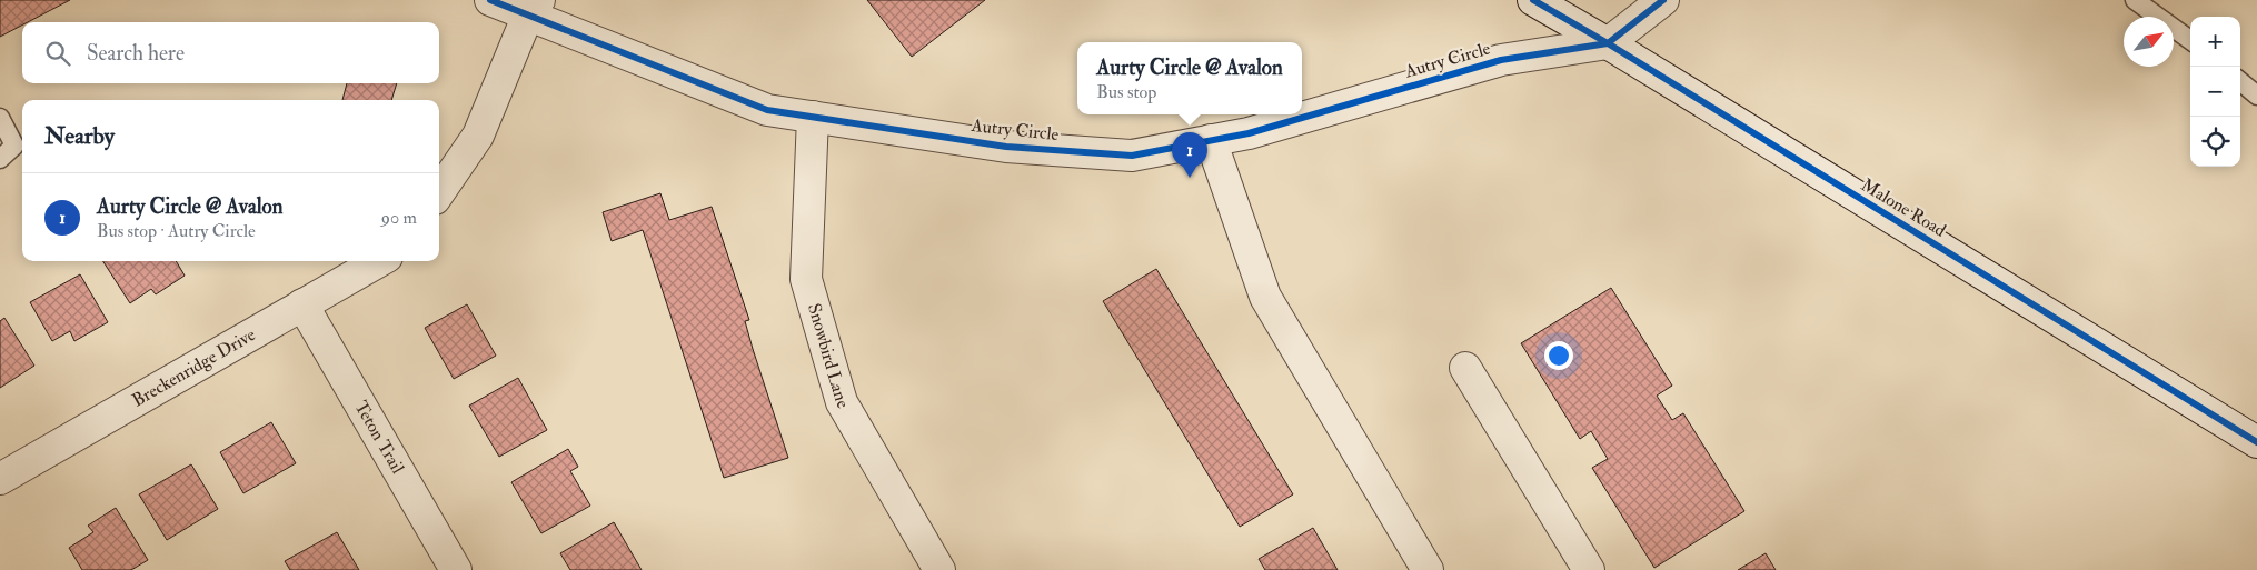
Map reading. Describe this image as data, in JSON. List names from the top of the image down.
{
  "streets": {
    "street": [
      "Autry Circle",
      "Malone Road",
      "Snowbird Lane",
      "Breckenridge Drive",
      "Teton Trail"
    ]
  },
  "crossings": [
    ["Autry Circle", "Malone Road"],
    ["Autry Circle", "Snowbird Lane"],
    ["Breckenridge Drive", "Teton Trail"]
  ],
  "north": "top right",
  "page": {
    "map_buttons": ["+", "−"],
    "search": "Search here",
    "popup": ["Aurty Circle @ Avalon", "Bus stop"],
    "heading": "Nearby",
    "pins": "1",
    "list": [
      {
        "mark": "1",
        "name": "Aurty Circle @ Avalon",
        "note": "Bus stop · Autry Circle",
        "value": "90 m"
      }
    ]
  }
}
